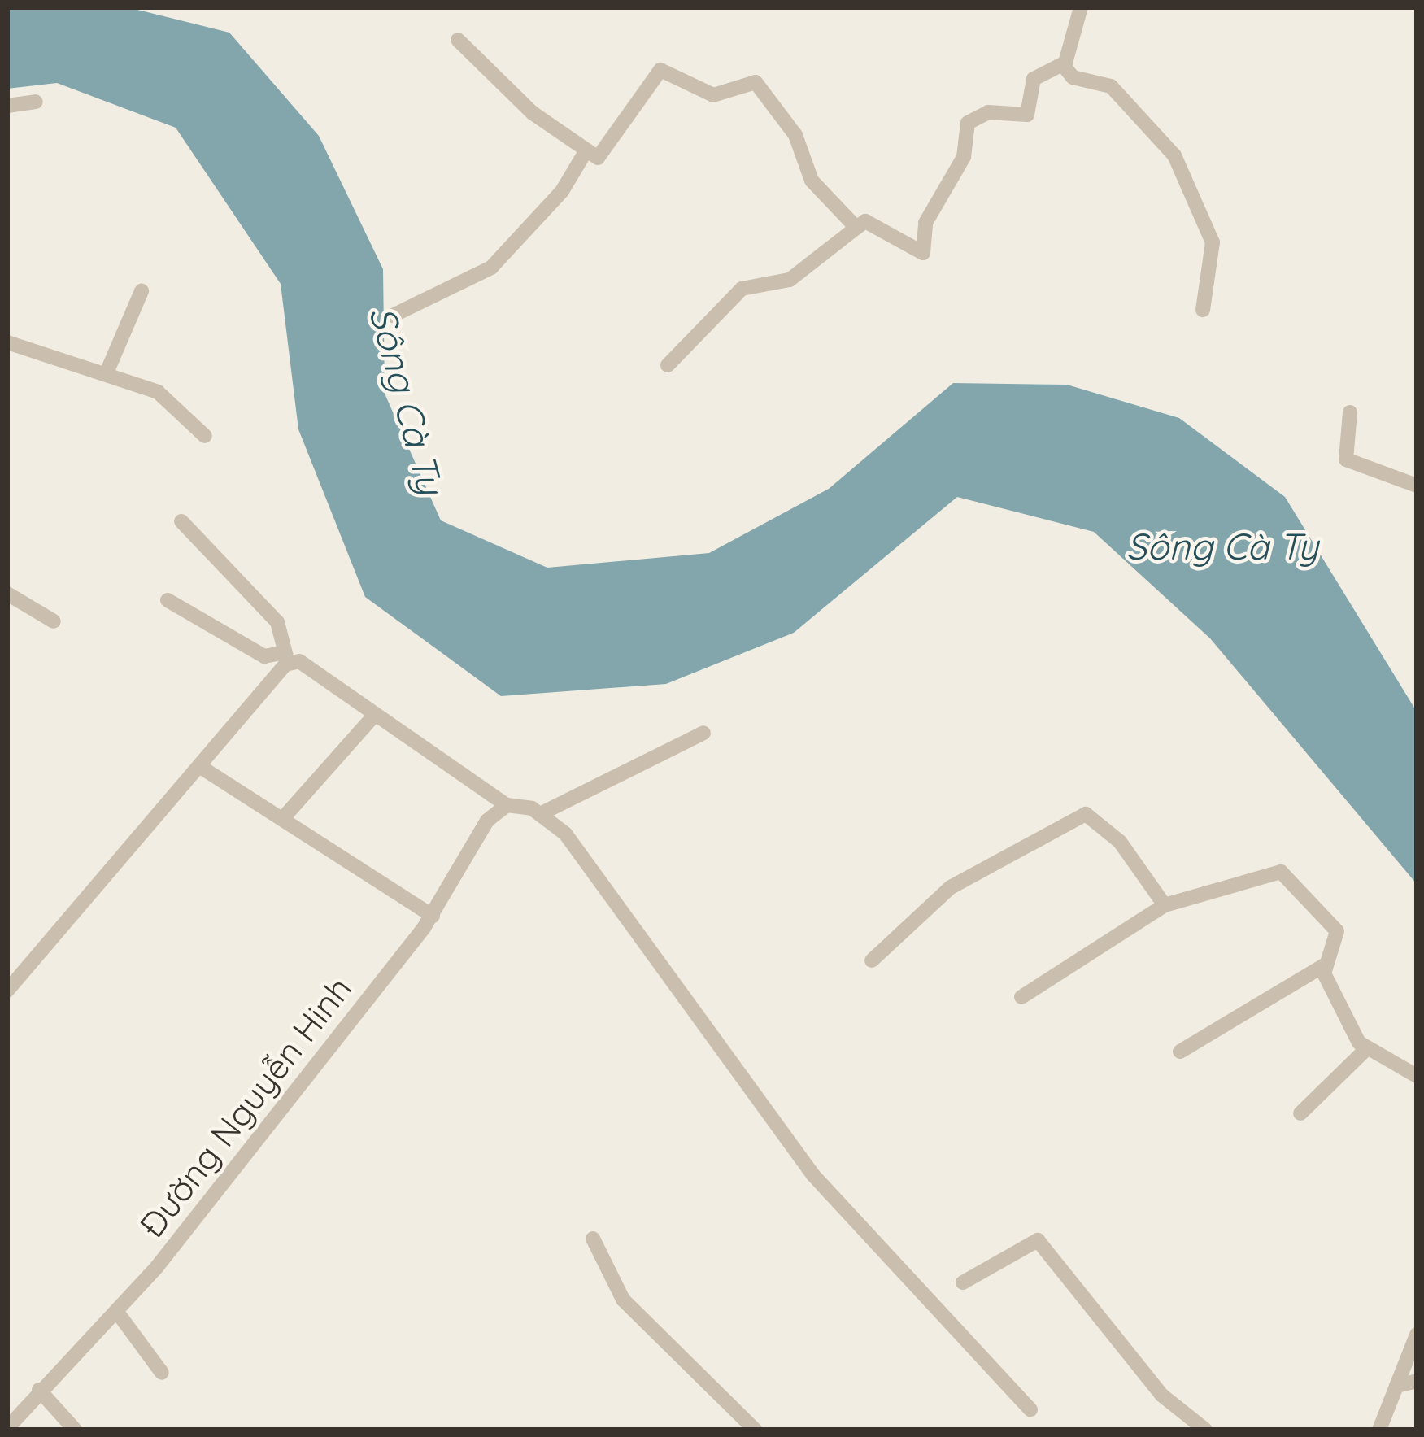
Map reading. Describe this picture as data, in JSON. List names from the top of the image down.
{
  "streets": {
    "street": ["Đường Nguyễn Hinh"]
  },
  "water": ["Sông Cà Ty"]
}
